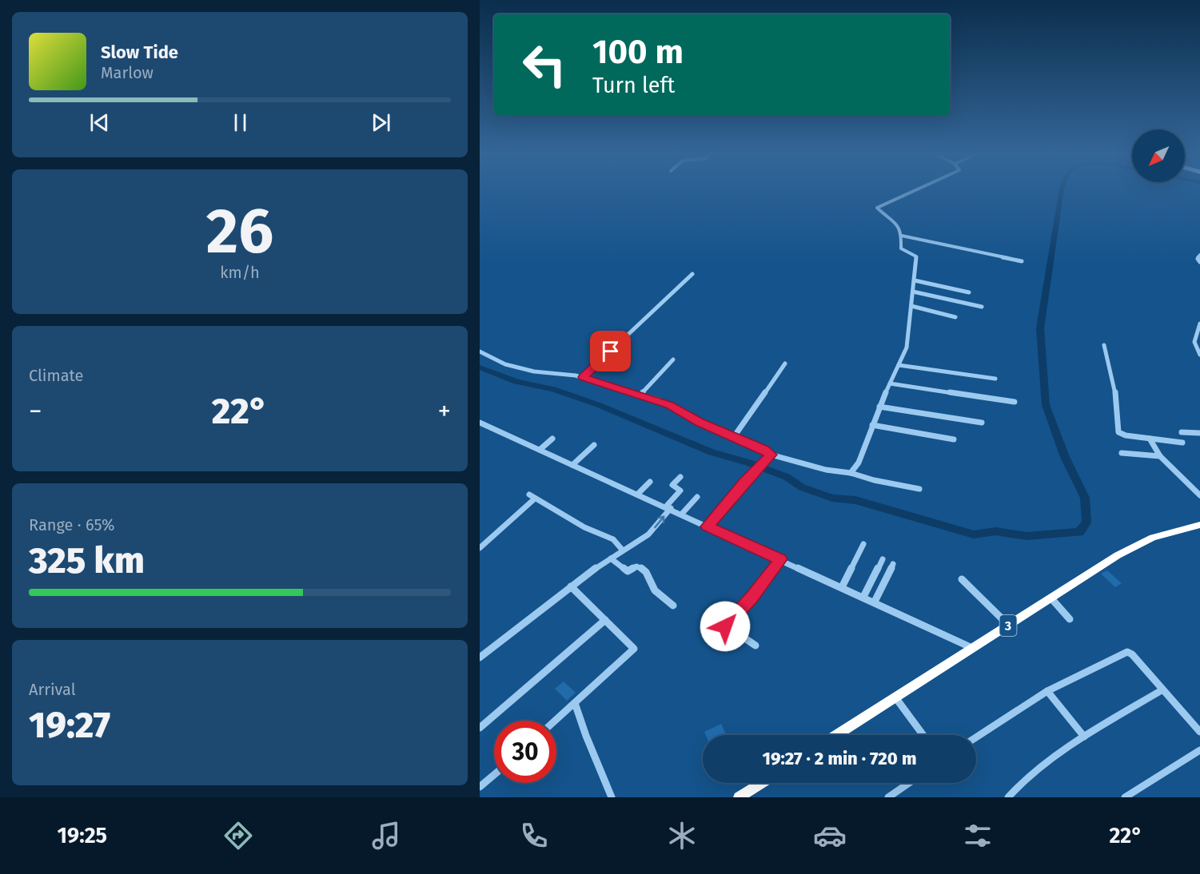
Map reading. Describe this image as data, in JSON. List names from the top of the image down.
{
  "streets": {
    "highway": ["3"]
  },
  "north": "bottom left",
  "page": {
    "turn": ["100 m", "Turn left"],
    "song": ["Slow Tide", "Marlow"],
    "tile": [
      ["26", "km/h"],
      "Climate",
      ["Range · 65%", "325 km"],
      ["Arrival", "19:27"]
    ],
    "heat": ["−", "22°", "+"],
    "limit": "30",
    "trip": "19:27 · 2 min · 720 m",
    "tabs": ["19:25", "22°"]
  }
}
